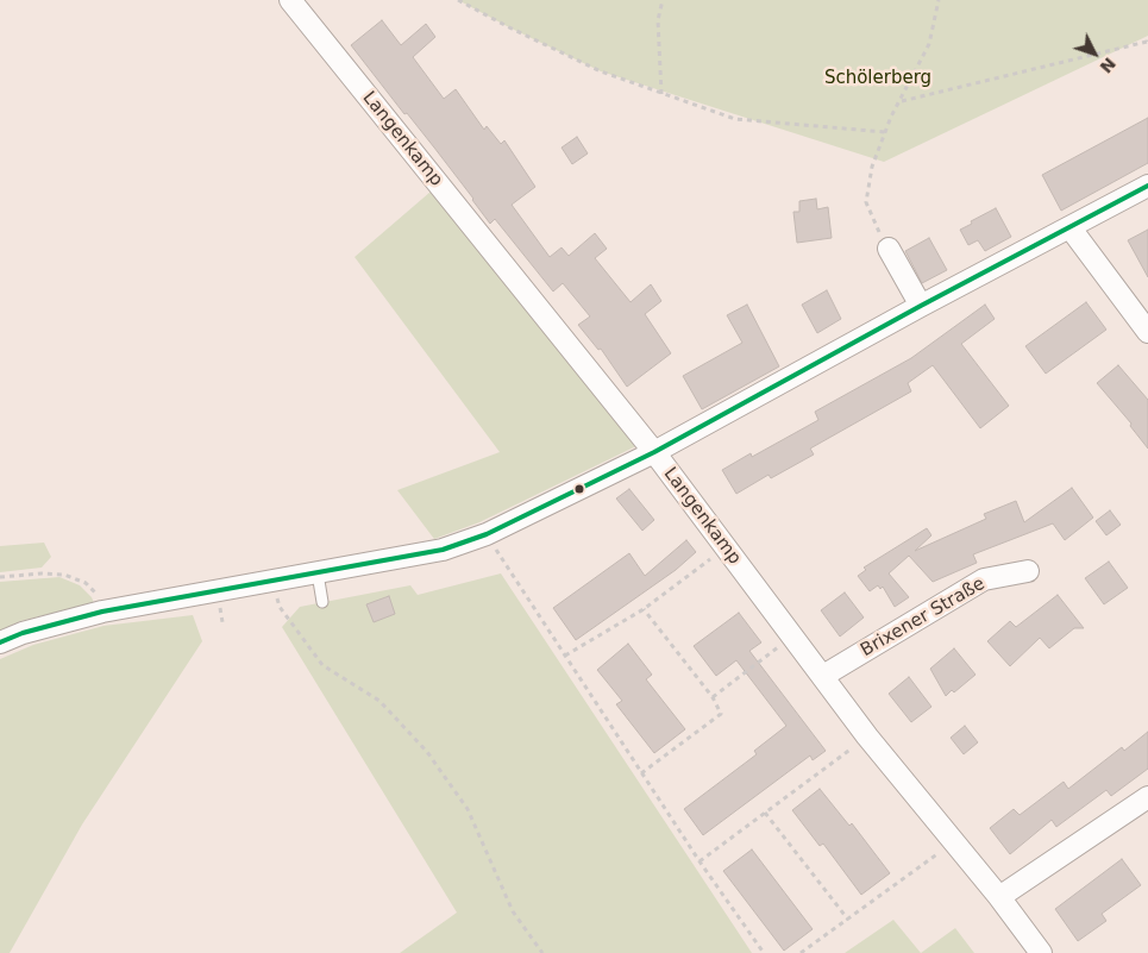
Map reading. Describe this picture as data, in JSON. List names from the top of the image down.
{
  "streets": {
    "street": ["Langenkamp", "Brixener Straße"]
  },
  "crossings": [
    ["Langenkamp", "Brixener Straße"]
  ],
  "parks": ["Schölerberg"],
  "north": "bottom right"
}
